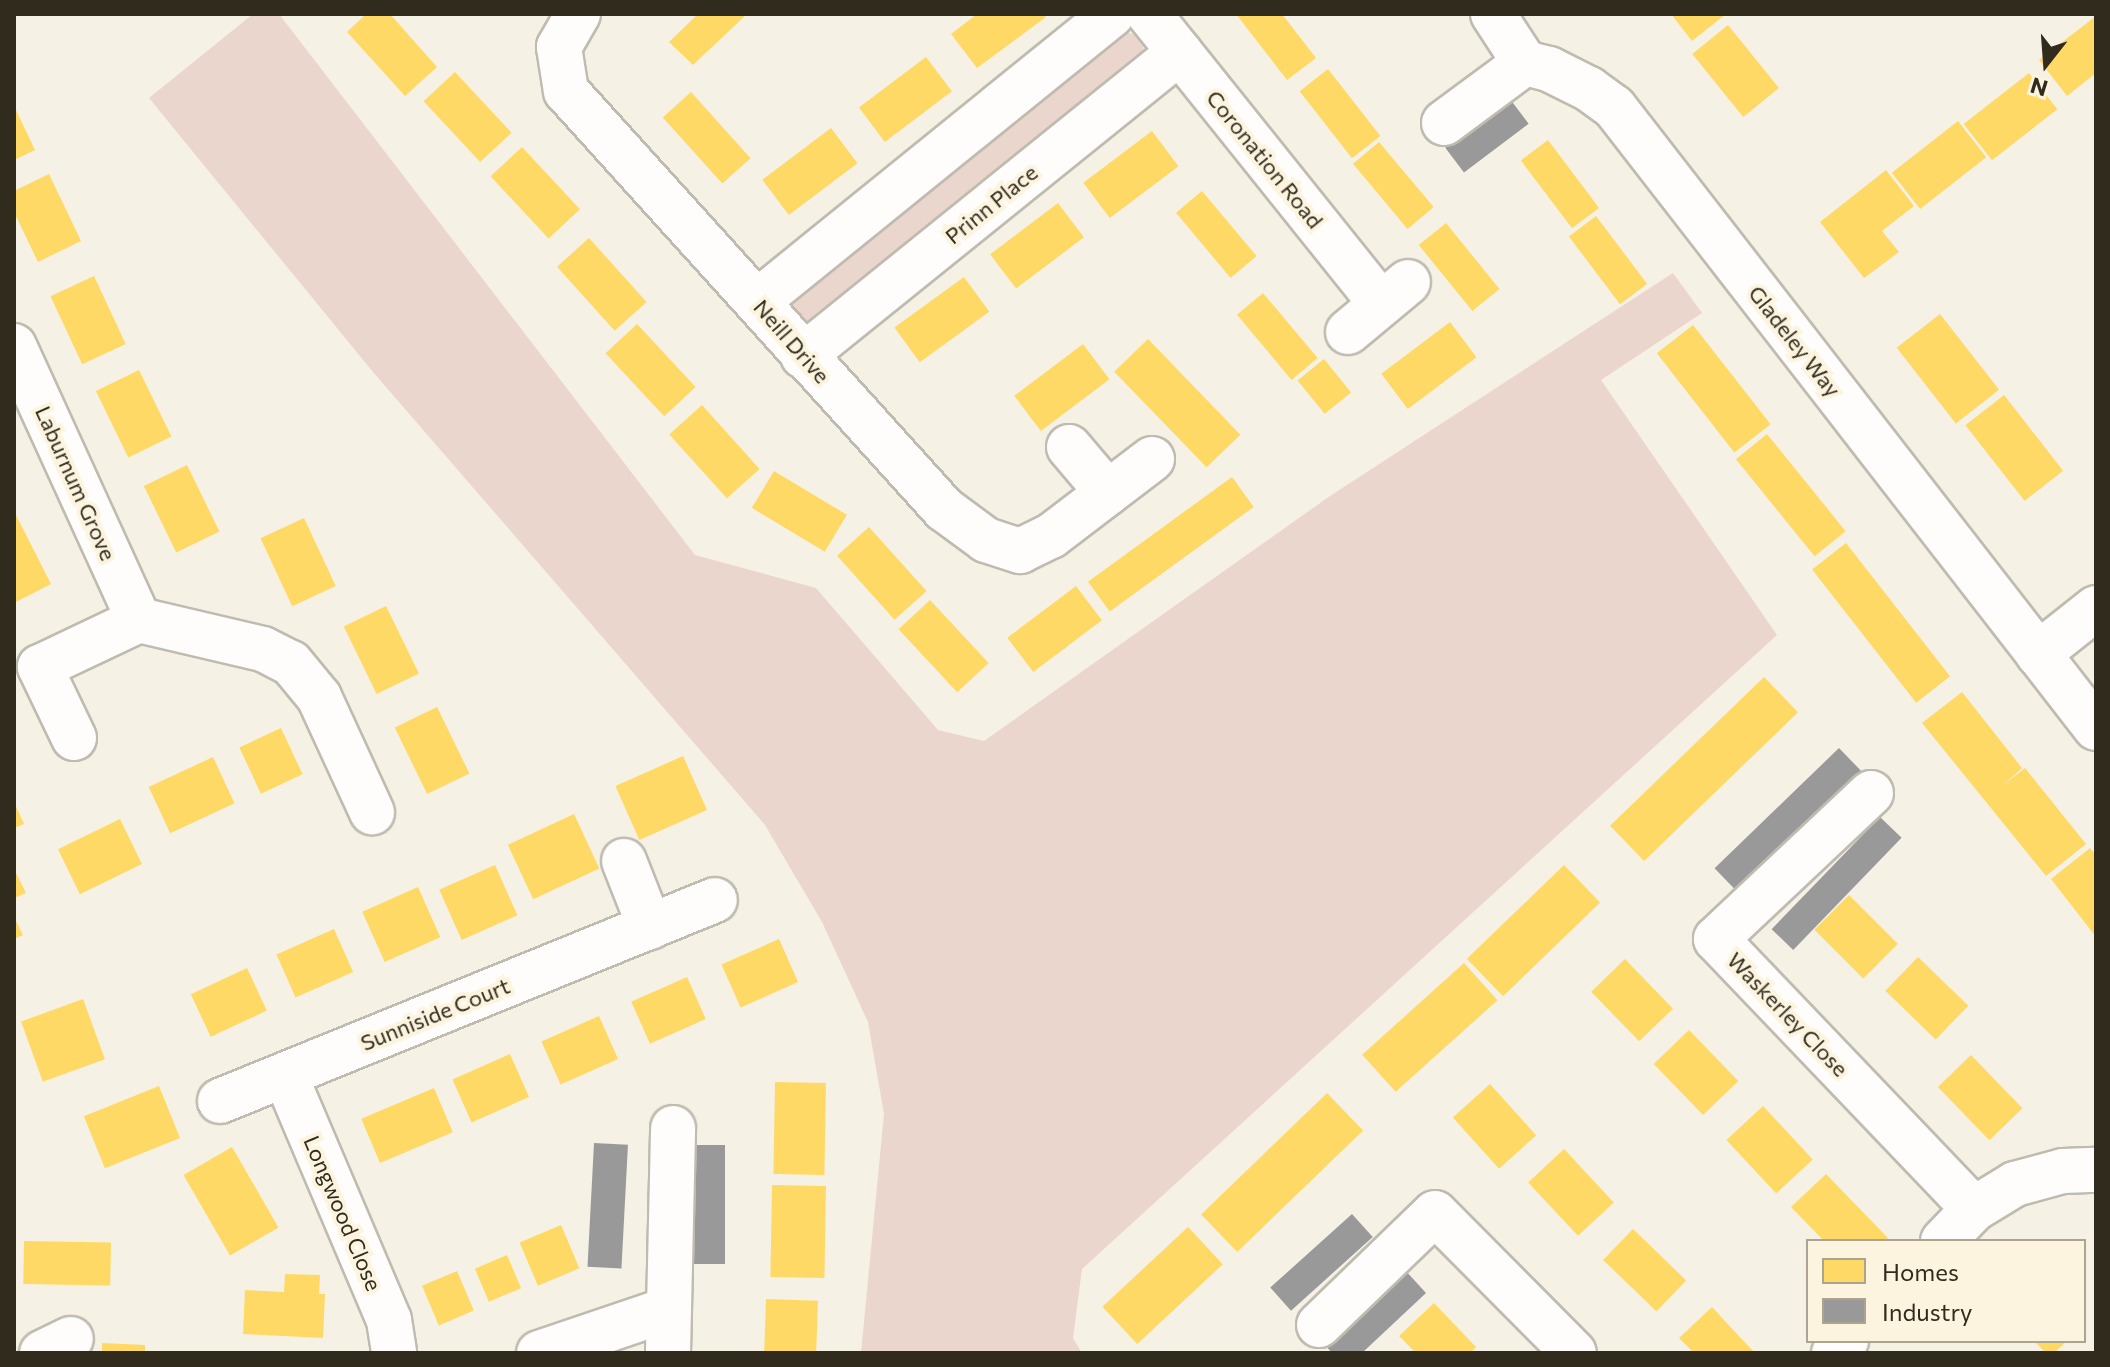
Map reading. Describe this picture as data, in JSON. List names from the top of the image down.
{
  "streets": {
    "street": [
      "Coronation Road",
      "Prinn Place",
      "Neill Drive",
      "Gladeley Way",
      "Laburnum Grove",
      "Sunniside Court",
      "Waskerley Close",
      "Longwood Close"
    ]
  },
  "crossings": [
    ["Coronation Road", "Prinn Place"],
    ["Prinn Place", "Neill Drive"],
    ["Sunniside Court", "Longwood Close"]
  ],
  "legend": ["Homes", "Industry"],
  "north": "bottom"
}
